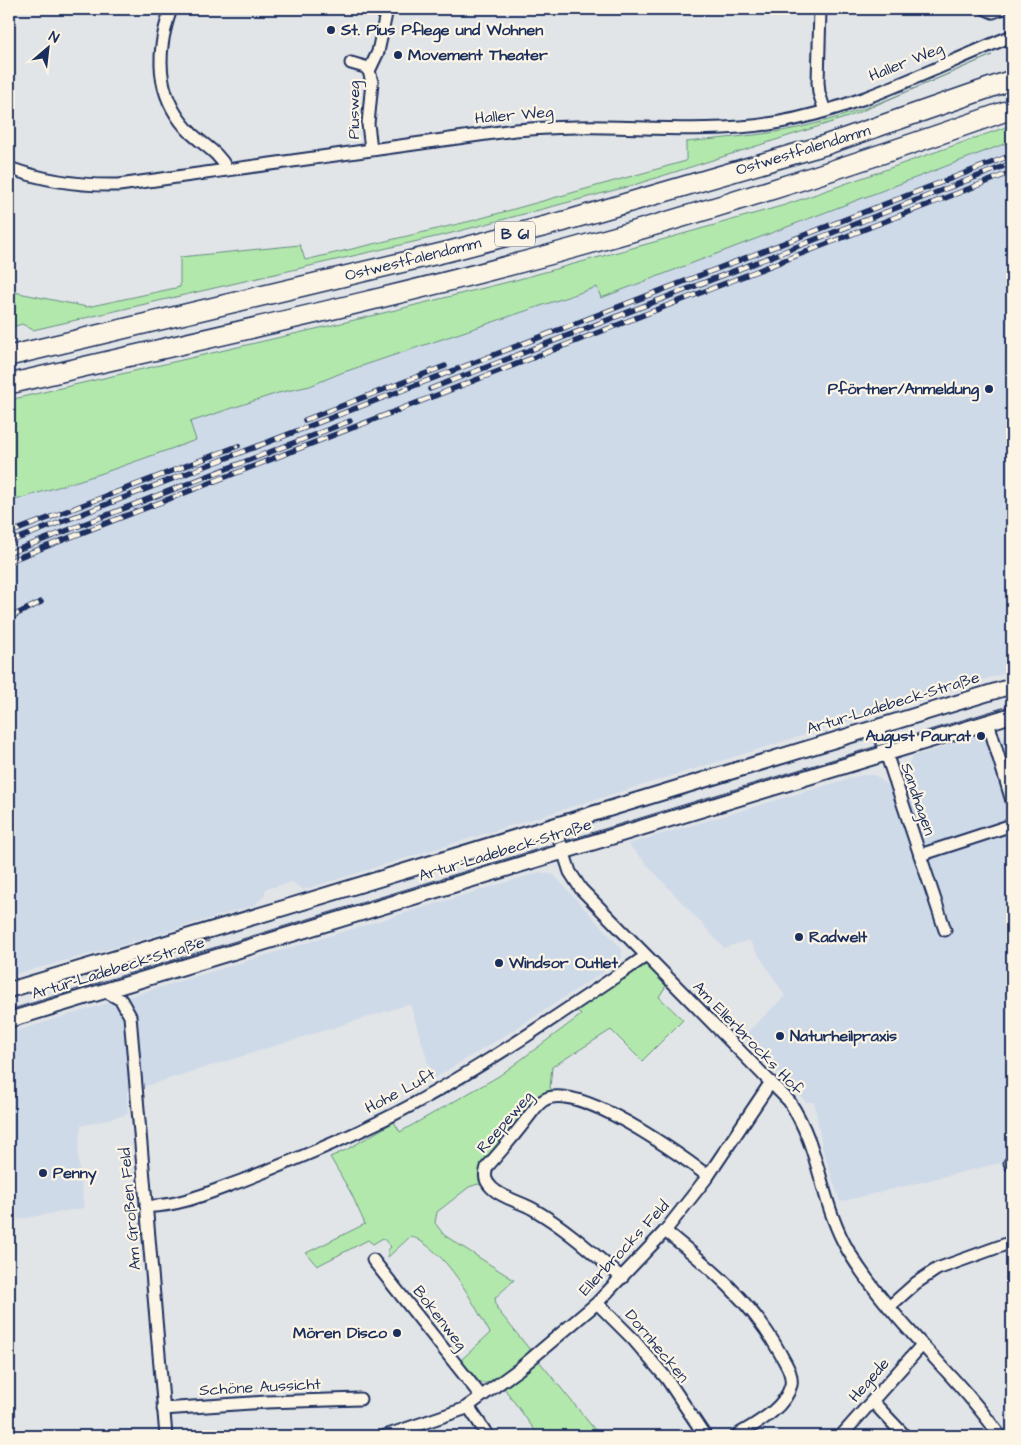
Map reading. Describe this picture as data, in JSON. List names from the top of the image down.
{
  "streets": {
    "highway": ["Ostwestfalendamm", "B 61"],
    "street": [
      "Haller Weg",
      "Piusweg",
      "Artur-Ladebeck-Straße",
      "Sandhagen",
      "Am Ellerbrocks Hof",
      "Hohe Luft",
      "Reepeweg",
      "Am Großen Feld",
      "Ellerbrocks Feld",
      "Bokenweg",
      "Dornhecken",
      "Hegede",
      "Schöne Aussicht"
    ]
  },
  "crossings": [
    ["Haller Weg", "Piusweg"],
    ["Artur-Ladebeck-Straße", "Sandhagen"],
    ["Artur-Ladebeck-Straße", "Am Ellerbrocks Hof"],
    ["Artur-Ladebeck-Straße", "Am Großen Feld"],
    ["Am Ellerbrocks Hof", "Hohe Luft"],
    ["Am Ellerbrocks Hof", "Ellerbrocks Feld"],
    ["Am Ellerbrocks Hof", "Hegede"],
    ["Hohe Luft", "Am Großen Feld"],
    ["Reepeweg", "Ellerbrocks Feld"],
    ["Am Großen Feld", "Schöne Aussicht"],
    ["Ellerbrocks Feld", "Bokenweg"],
    ["Ellerbrocks Feld", "Dornhecken"]
  ],
  "places": [
    "St. Pius Pflege und Wohnen",
    "Movement Theater",
    "Pförtner/Anmeldung",
    "August Paurat",
    "Radwelt",
    "Windsor Outlet",
    "Naturheilpraxis",
    "Penny",
    "Mören Disco"
  ],
  "north": "top right"
}
